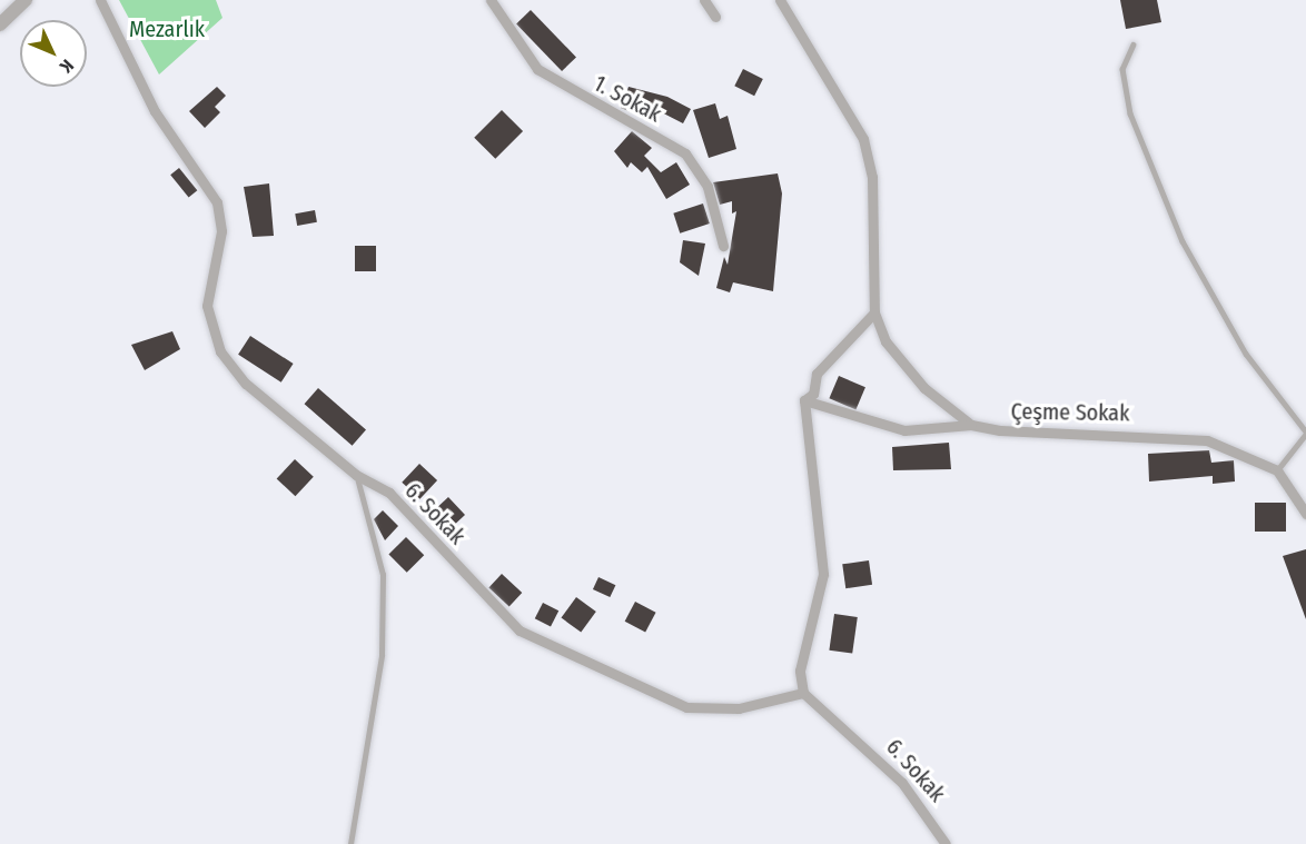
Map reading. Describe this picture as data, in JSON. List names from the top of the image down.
{
  "streets": {
    "street": ["1. Sokak", "Çeşme Sokak", "6. Sokak"]
  },
  "parks": ["Mezarlık"],
  "north": "bottom right"
}
